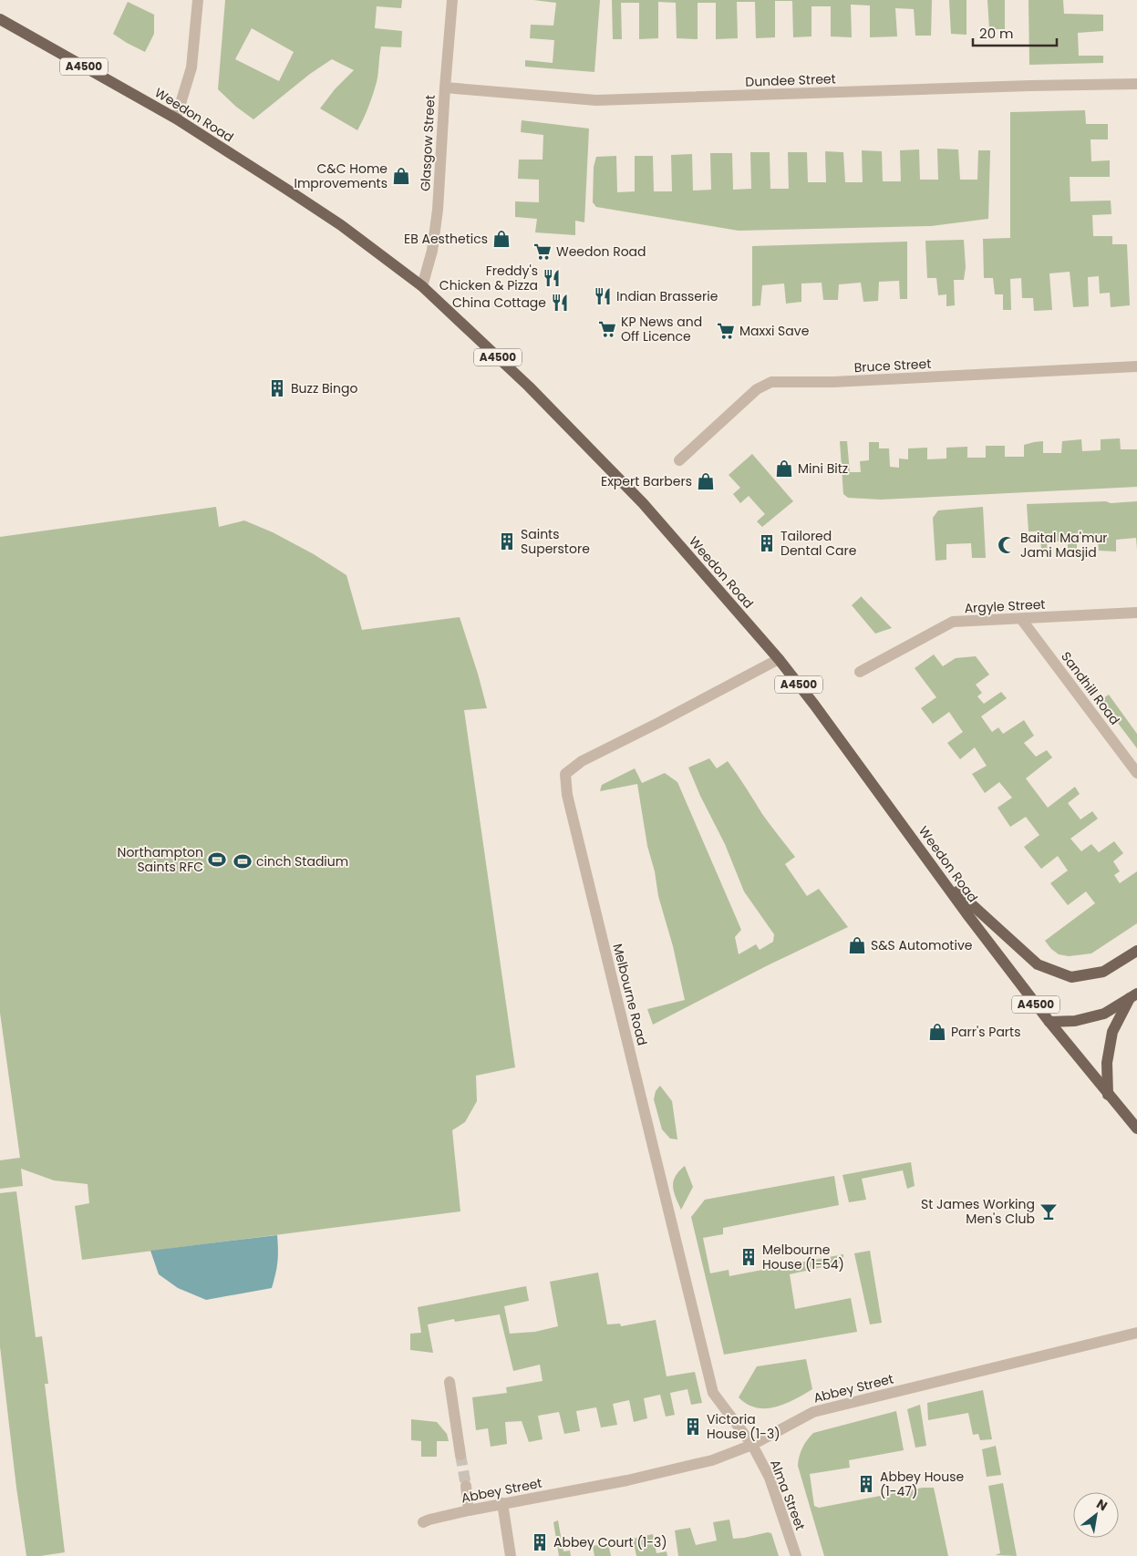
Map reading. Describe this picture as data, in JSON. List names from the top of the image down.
{
  "streets": {
    "main road": ["A4500", "Weedon Road"],
    "street": [
      "Dundee Street",
      "Glasgow Street",
      "Bruce Street",
      "Argyle Street",
      "Sandhill Road",
      "Melbourne Road",
      "Abbey Street",
      "Alma Street"
    ]
  },
  "crossings": [
    ["Dundee Street", "Glasgow Street"],
    ["Weedon Road", "Glasgow Street"],
    ["Weedon Road", "Melbourne Road"],
    ["Argyle Street", "Sandhill Road"],
    ["Melbourne Road", "Abbey Street"],
    ["Melbourne Road", "Alma Street"],
    ["Abbey Street", "Alma Street"]
  ],
  "places": {
    "shop": [
      "C&C Home Improvements",
      "EB Aesthetics",
      "Mini Bitz",
      "Expert Barbers",
      "S&S Automotive",
      "Parr's Parts"
    ],
    "supermarket": ["Weedon Road", "KP News and Off Licence", "Maxxi Save"],
    "restaurant": ["Freddy's Chicken & Pizza", "Indian Brasserie", "China Cottage"],
    "building": [
      "Buzz Bingo",
      "Saints Superstore",
      "Tailored Dental Care",
      "Melbourne House (1-54)",
      "Victoria House (1-3)",
      "Abbey House (1-47)",
      "Abbey Court (1-3)"
    ],
    "mosque": ["Baital Ma'mur Jami Masjid"],
    "sports": ["Northampton Saints RFC", "cinch Stadium"],
    "bar": ["St James Working Men's Club"]
  },
  "scale_bar": "20 m",
  "north": "top right"
}
